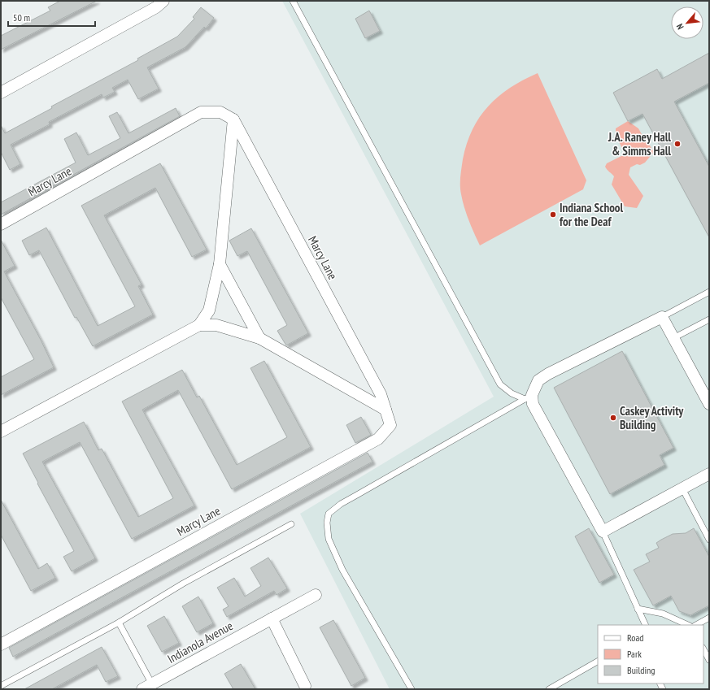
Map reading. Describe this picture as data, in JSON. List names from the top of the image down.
{
  "streets": {
    "street": ["Marcy Lane", "Indianola Avenue"]
  },
  "places": ["J.A. Raney Hall & Simms Hall", "Indiana School for the Deaf", "Caskey Activity Building"],
  "legend": ["Road", "Park", "Building"],
  "scale_bar": "50 m",
  "north": "bottom left"
}
